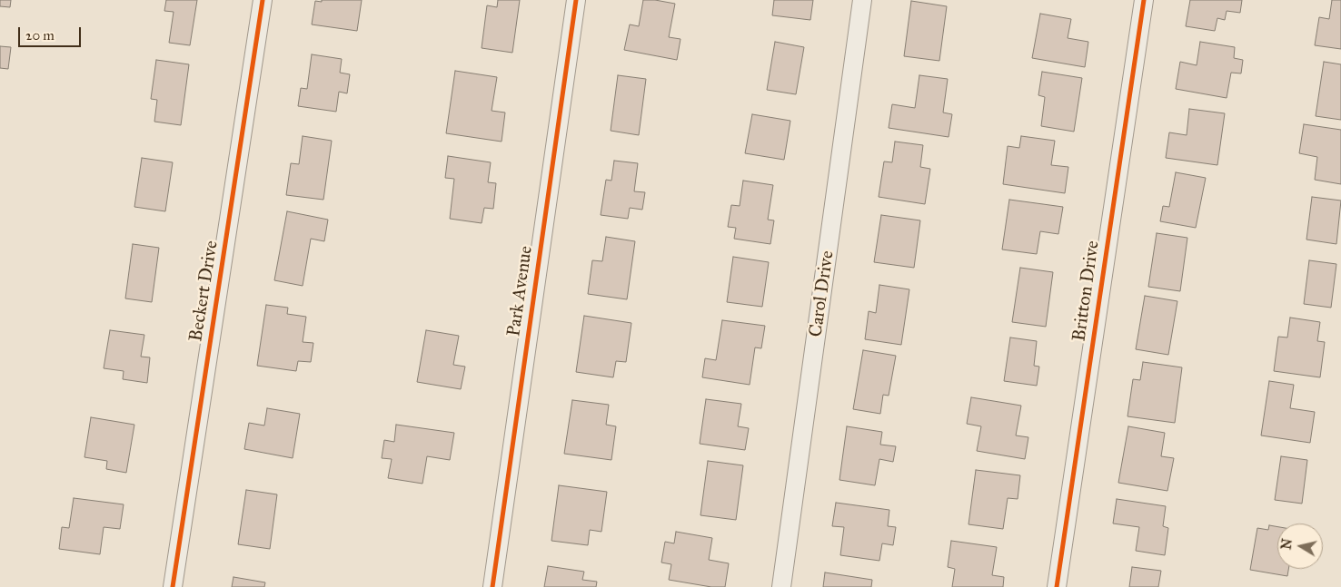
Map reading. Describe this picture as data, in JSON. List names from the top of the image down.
{
  "streets": {
    "street": [
      "Beckert Drive",
      "Park Avenue",
      "Britton Drive",
      "Carol Drive"
    ]
  },
  "scale_bar": "20 m",
  "north": "left"
}
